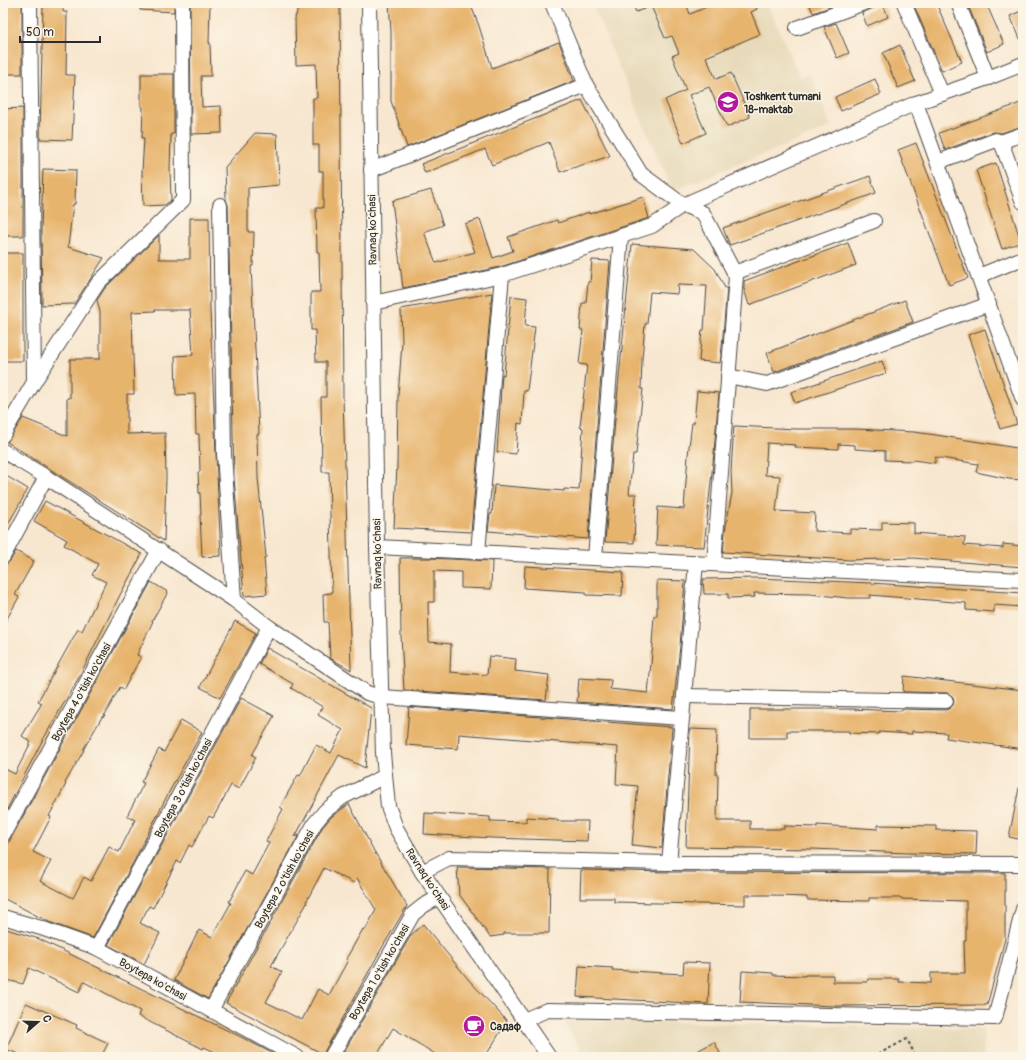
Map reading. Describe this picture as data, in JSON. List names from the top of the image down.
{
  "streets": {
    "street": [
      "Ravnaq ko‘chasi",
      "Boytepa 4 o'tish ko'chasi",
      "Boytepa 3 o'tish ko'chasi",
      "Boytepa 2 o'tish ko'chasi",
      "Boytepa 1 o'tish ko'chasi",
      "Boytepa ko'chasi"
    ]
  },
  "crossings": [
    ["Ravnaq ko‘chasi", "Boytepa 2 o'tish ko'chasi"],
    ["Ravnaq ko‘chasi", "Boytepa 1 o'tish ko'chasi"],
    ["Boytepa 3 o'tish ko'chasi", "Boytepa ko'chasi"],
    ["Boytepa 2 o'tish ko'chasi", "Boytepa ko'chasi"]
  ],
  "places": {
    "school or university": ["Toshkent tumani 18-maktab"],
    "cafe": ["Садаф"]
  },
  "scale_bar": "50 m",
  "north": "right"
}
